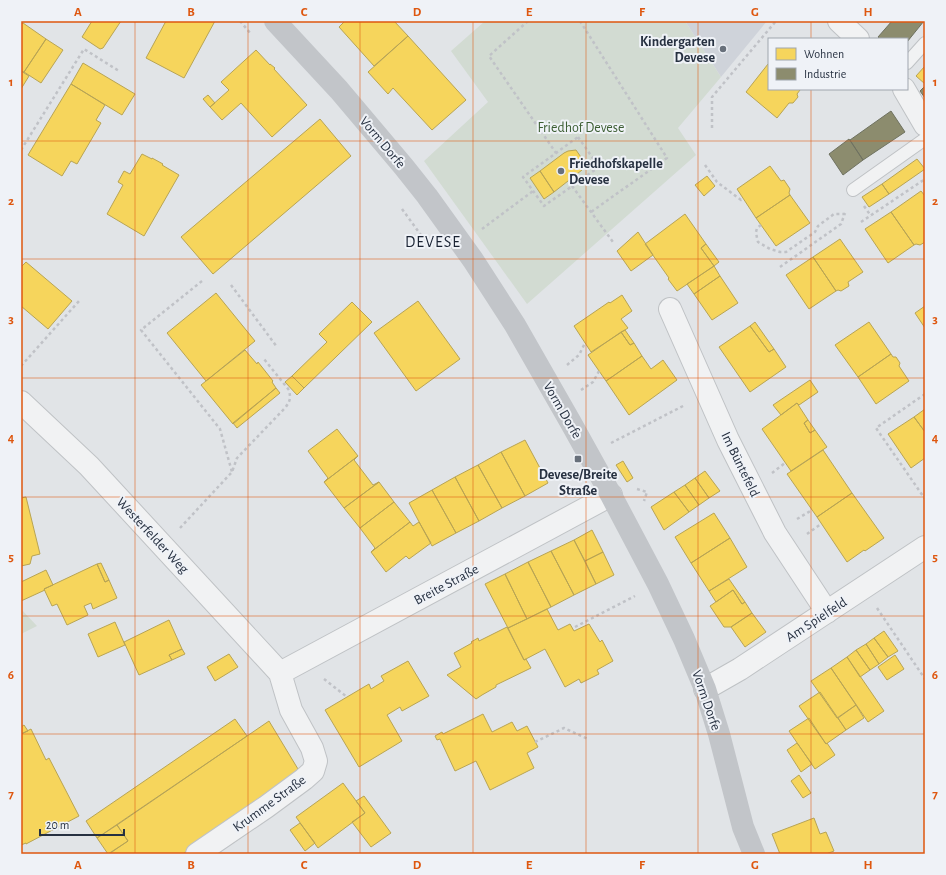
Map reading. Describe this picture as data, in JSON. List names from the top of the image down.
{
  "streets": {
    "main road": ["Vorm Dorfe"],
    "street": [
      "Im Büntefeld",
      "Westerfelder Weg",
      "Breite Straße",
      "Am Spielfeld",
      "Krumme Straße"
    ]
  },
  "crossings": [
    ["Vorm Dorfe", "Breite Straße"],
    ["Vorm Dorfe", "Am Spielfeld"],
    ["Im Büntefeld", "Am Spielfeld"],
    ["Westerfelder Weg", "Breite Straße"],
    ["Westerfelder Weg", "Krumme Straße"],
    ["Breite Straße", "Krumme Straße"]
  ],
  "districts": ["DEVESE"],
  "parks": ["Friedhof Devese"],
  "places": {
    "other": ["Kindergarten Devese", "Friedhofskapelle Devese"],
    "transit": ["Devese/Breite Straße"]
  },
  "legend": ["Wohnen", "Industrie"],
  "scale_bar": "20 m",
  "grid": {
    "columns": [
      "A",
      "B",
      "C",
      "D",
      "E",
      "F",
      "G",
      "H"
    ],
    "rows": [
      "1",
      "2",
      "3",
      "4",
      "5",
      "6",
      "7"
    ]
  }
}
